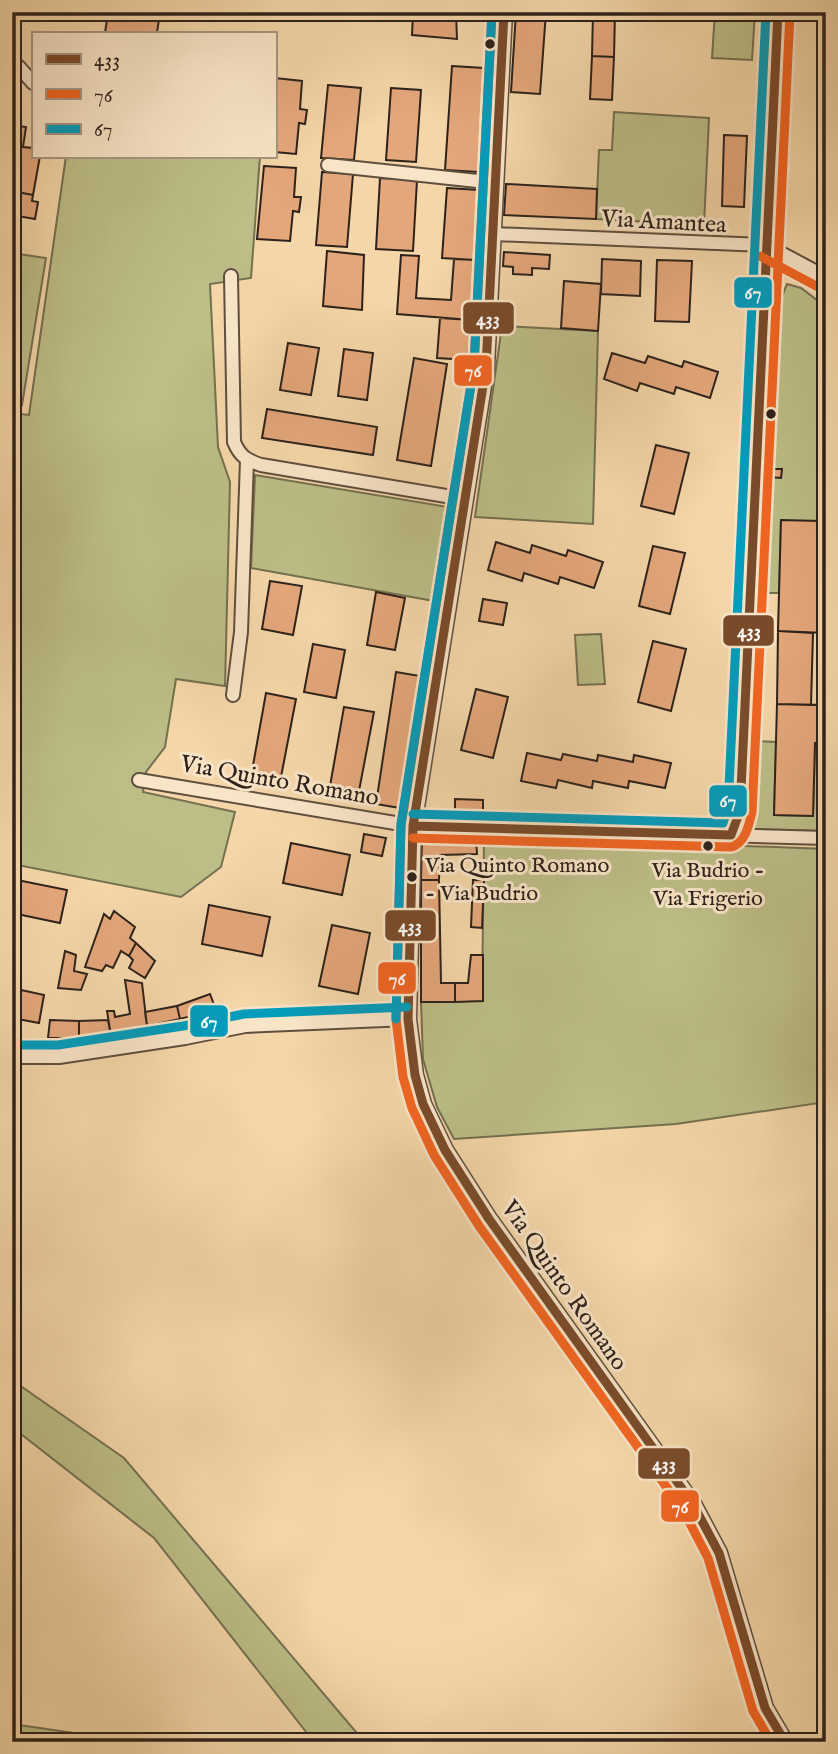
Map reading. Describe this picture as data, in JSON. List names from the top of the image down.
{
  "streets": {
    "street": ["Via Amantea", "Via Quinto Romano"]
  },
  "crossings": [
    ["Via Amantea", "Via Quinto Romano"]
  ],
  "places": ["Via Budrio - Via Frigerio", "Via Quinto Romano - Via Budrio"],
  "lines": ["transit line 433", "transit line 76", "transit line 67"],
  "legend": ["433", "76", "67"]
}
